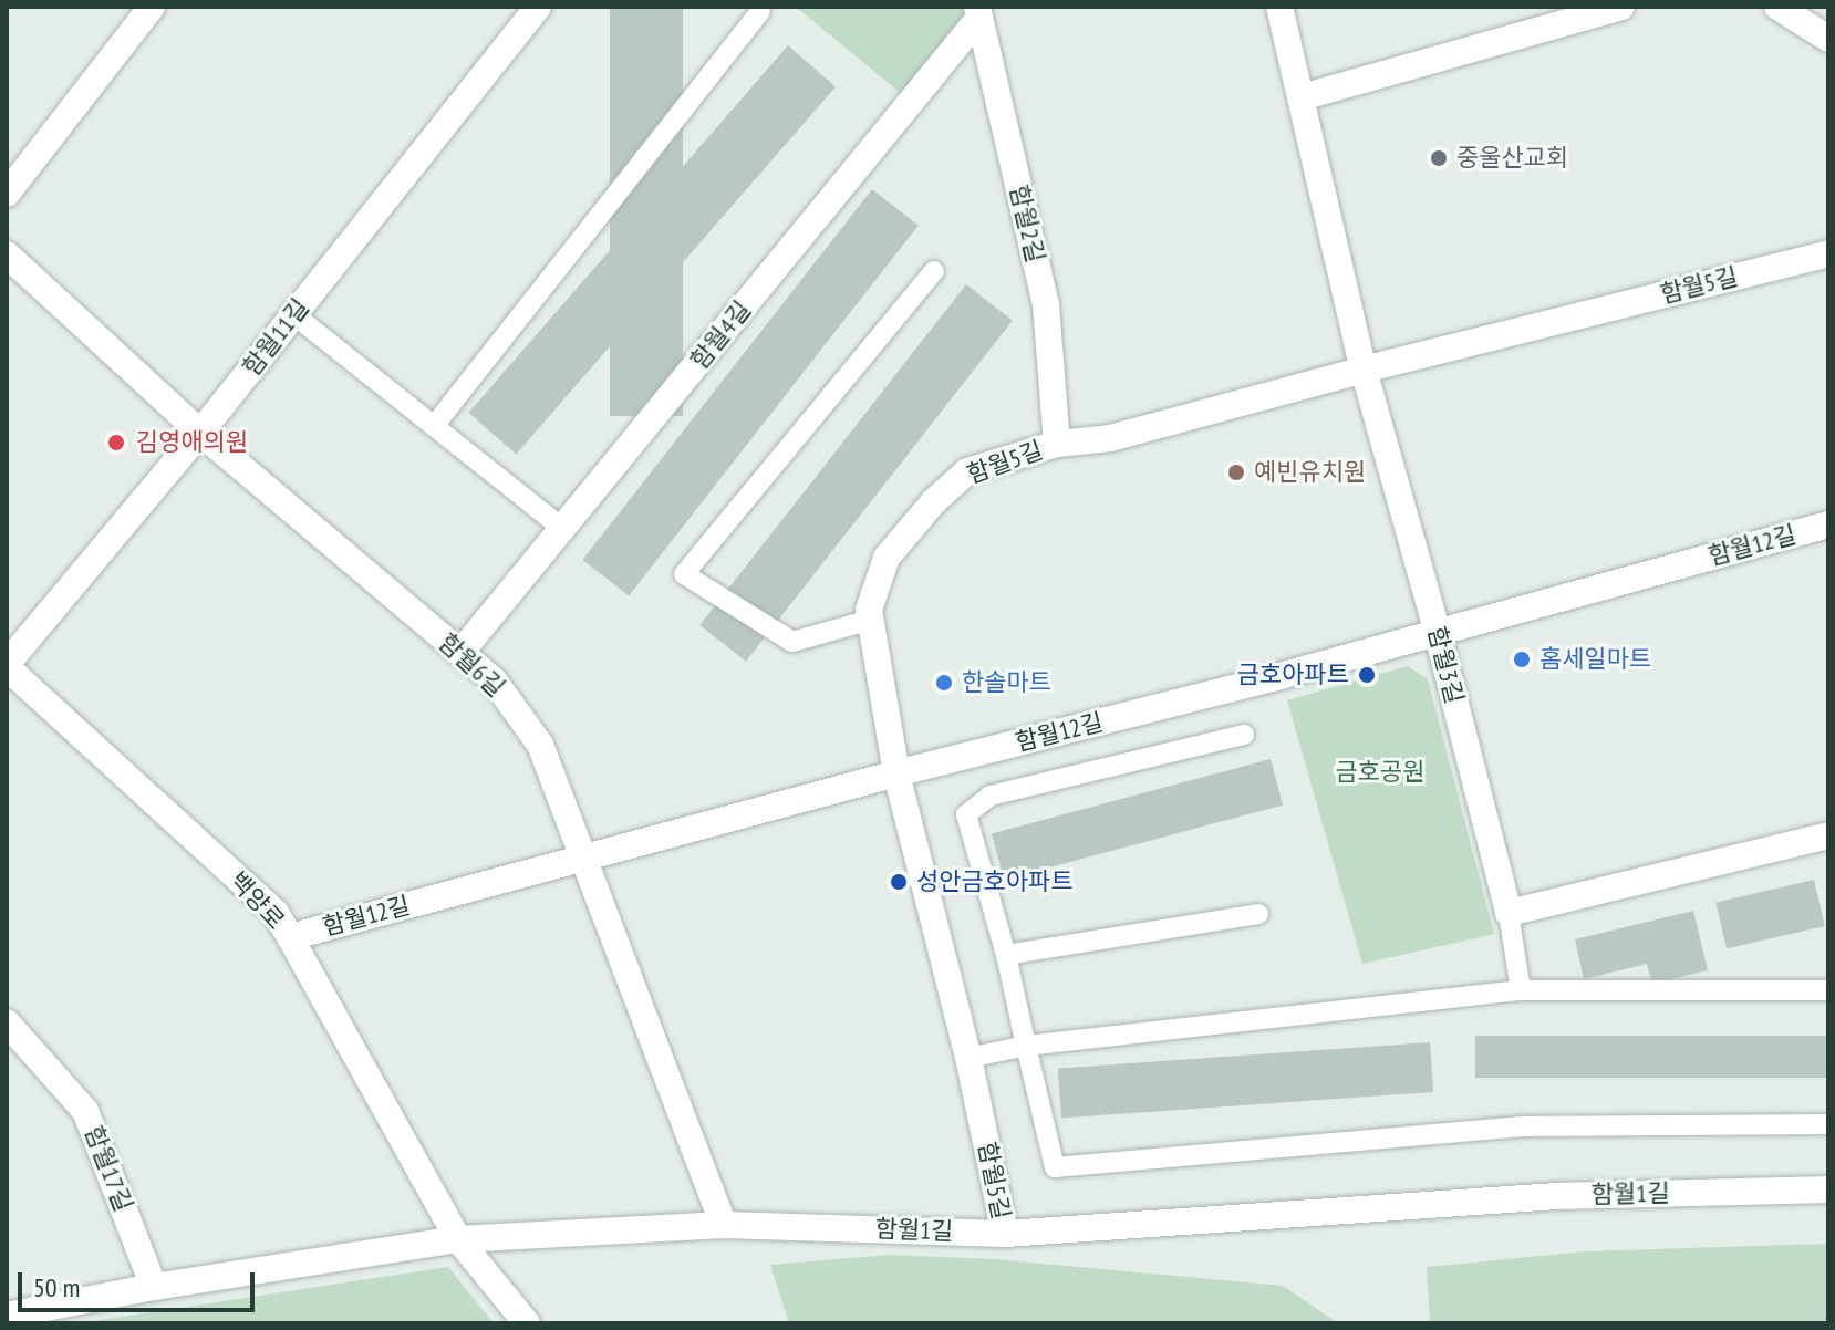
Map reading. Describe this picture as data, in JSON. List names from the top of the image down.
{
  "streets": {
    "street": [
      "함월2길",
      "함월5길",
      "함월4길",
      "함월11길",
      "함월12길",
      "함월6길",
      "함월3길",
      "백양로",
      "함월17길",
      "함월1길"
    ]
  },
  "crossings": [
    ["함월2길", "함월5길"],
    ["함월2길", "함월4길"],
    ["함월5길", "함월12길"],
    ["함월5길", "함월3길"],
    ["함월5길", "함월1길"],
    ["함월4길", "함월6길"],
    ["함월11길", "함월6길"],
    ["함월11길", "백양로"],
    ["함월12길", "함월6길"],
    ["함월12길", "함월3길"],
    ["함월12길", "백양로"],
    ["함월6길", "함월1길"],
    ["백양로", "함월1길"],
    ["함월17길", "함월1길"]
  ],
  "parks": ["금호공원"],
  "places": [
    "중울산교회",
    "김영애의원",
    "예빈유치원",
    "홈세일마트",
    "금호아파트",
    "한솔마트",
    "성안금호아파트"
  ],
  "scale_bar": "50 m"
}
